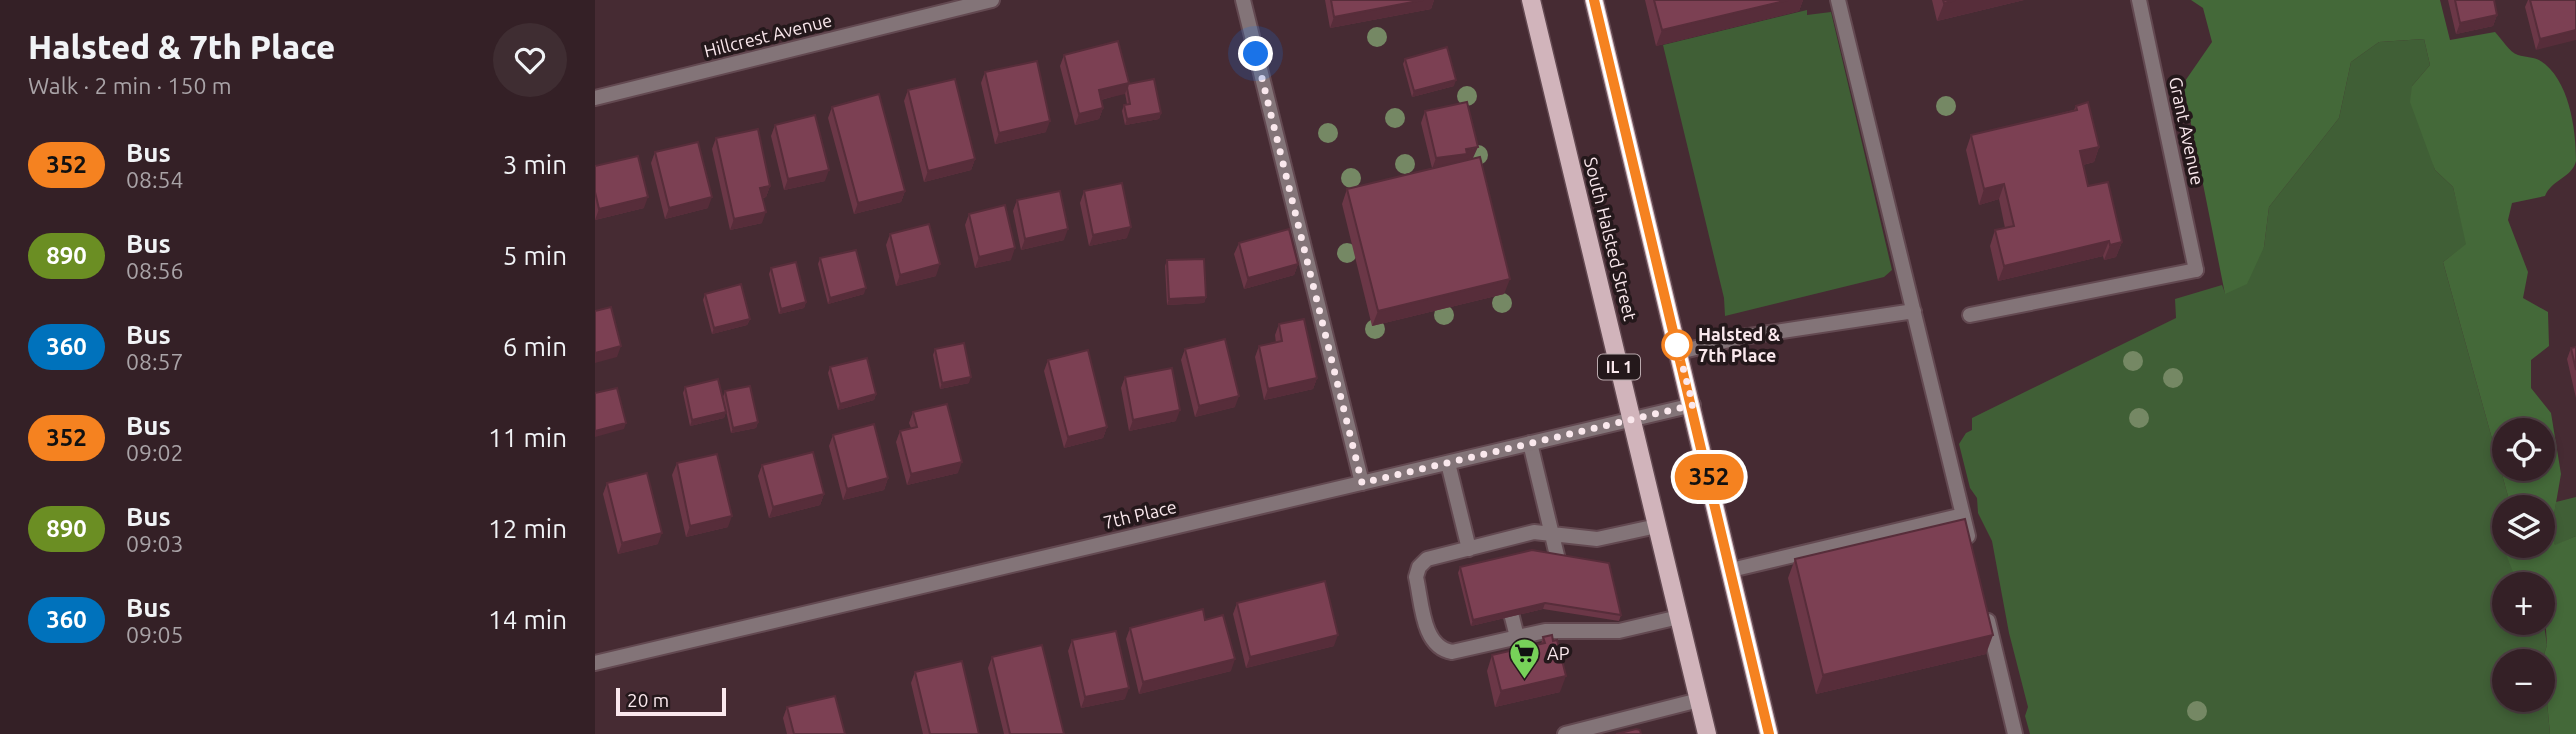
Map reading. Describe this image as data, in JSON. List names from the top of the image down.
{
  "streets": {
    "main road": ["South Halsted Street", "IL 1"],
    "street": ["Hillcrest Avenue", "Grant Avenue", "7th Place"]
  },
  "crossings": [
    ["South Halsted Street", "7th Place"]
  ],
  "places": {
    "other": ["Halsted & 7th Place"],
    "supermarket": ["AP"]
  },
  "lines": ["bus line 352"],
  "scale_bar": "20 m",
  "page": {
    "heading": ["Halsted & 7th Place", "Walk · 2 min · 150 m"],
    "on_map": "352",
    "list": [
      {
        "mark": "352",
        "name": "Bus",
        "note": "08:54",
        "value": "3 min"
      },
      {
        "mark": "890",
        "name": "Bus",
        "note": "08:56",
        "value": "5 min"
      },
      {
        "mark": "360",
        "name": "Bus",
        "note": "08:57",
        "value": "6 min"
      },
      {
        "mark": "352",
        "name": "Bus",
        "note": "09:02",
        "value": "11 min"
      },
      {
        "mark": "890",
        "name": "Bus",
        "note": "09:03",
        "value": "12 min"
      },
      {
        "mark": "360",
        "name": "Bus",
        "note": "09:05",
        "value": "14 min"
      }
    ],
    "map_buttons": ["+", "−"],
    "scale": "20 m"
  }
}
